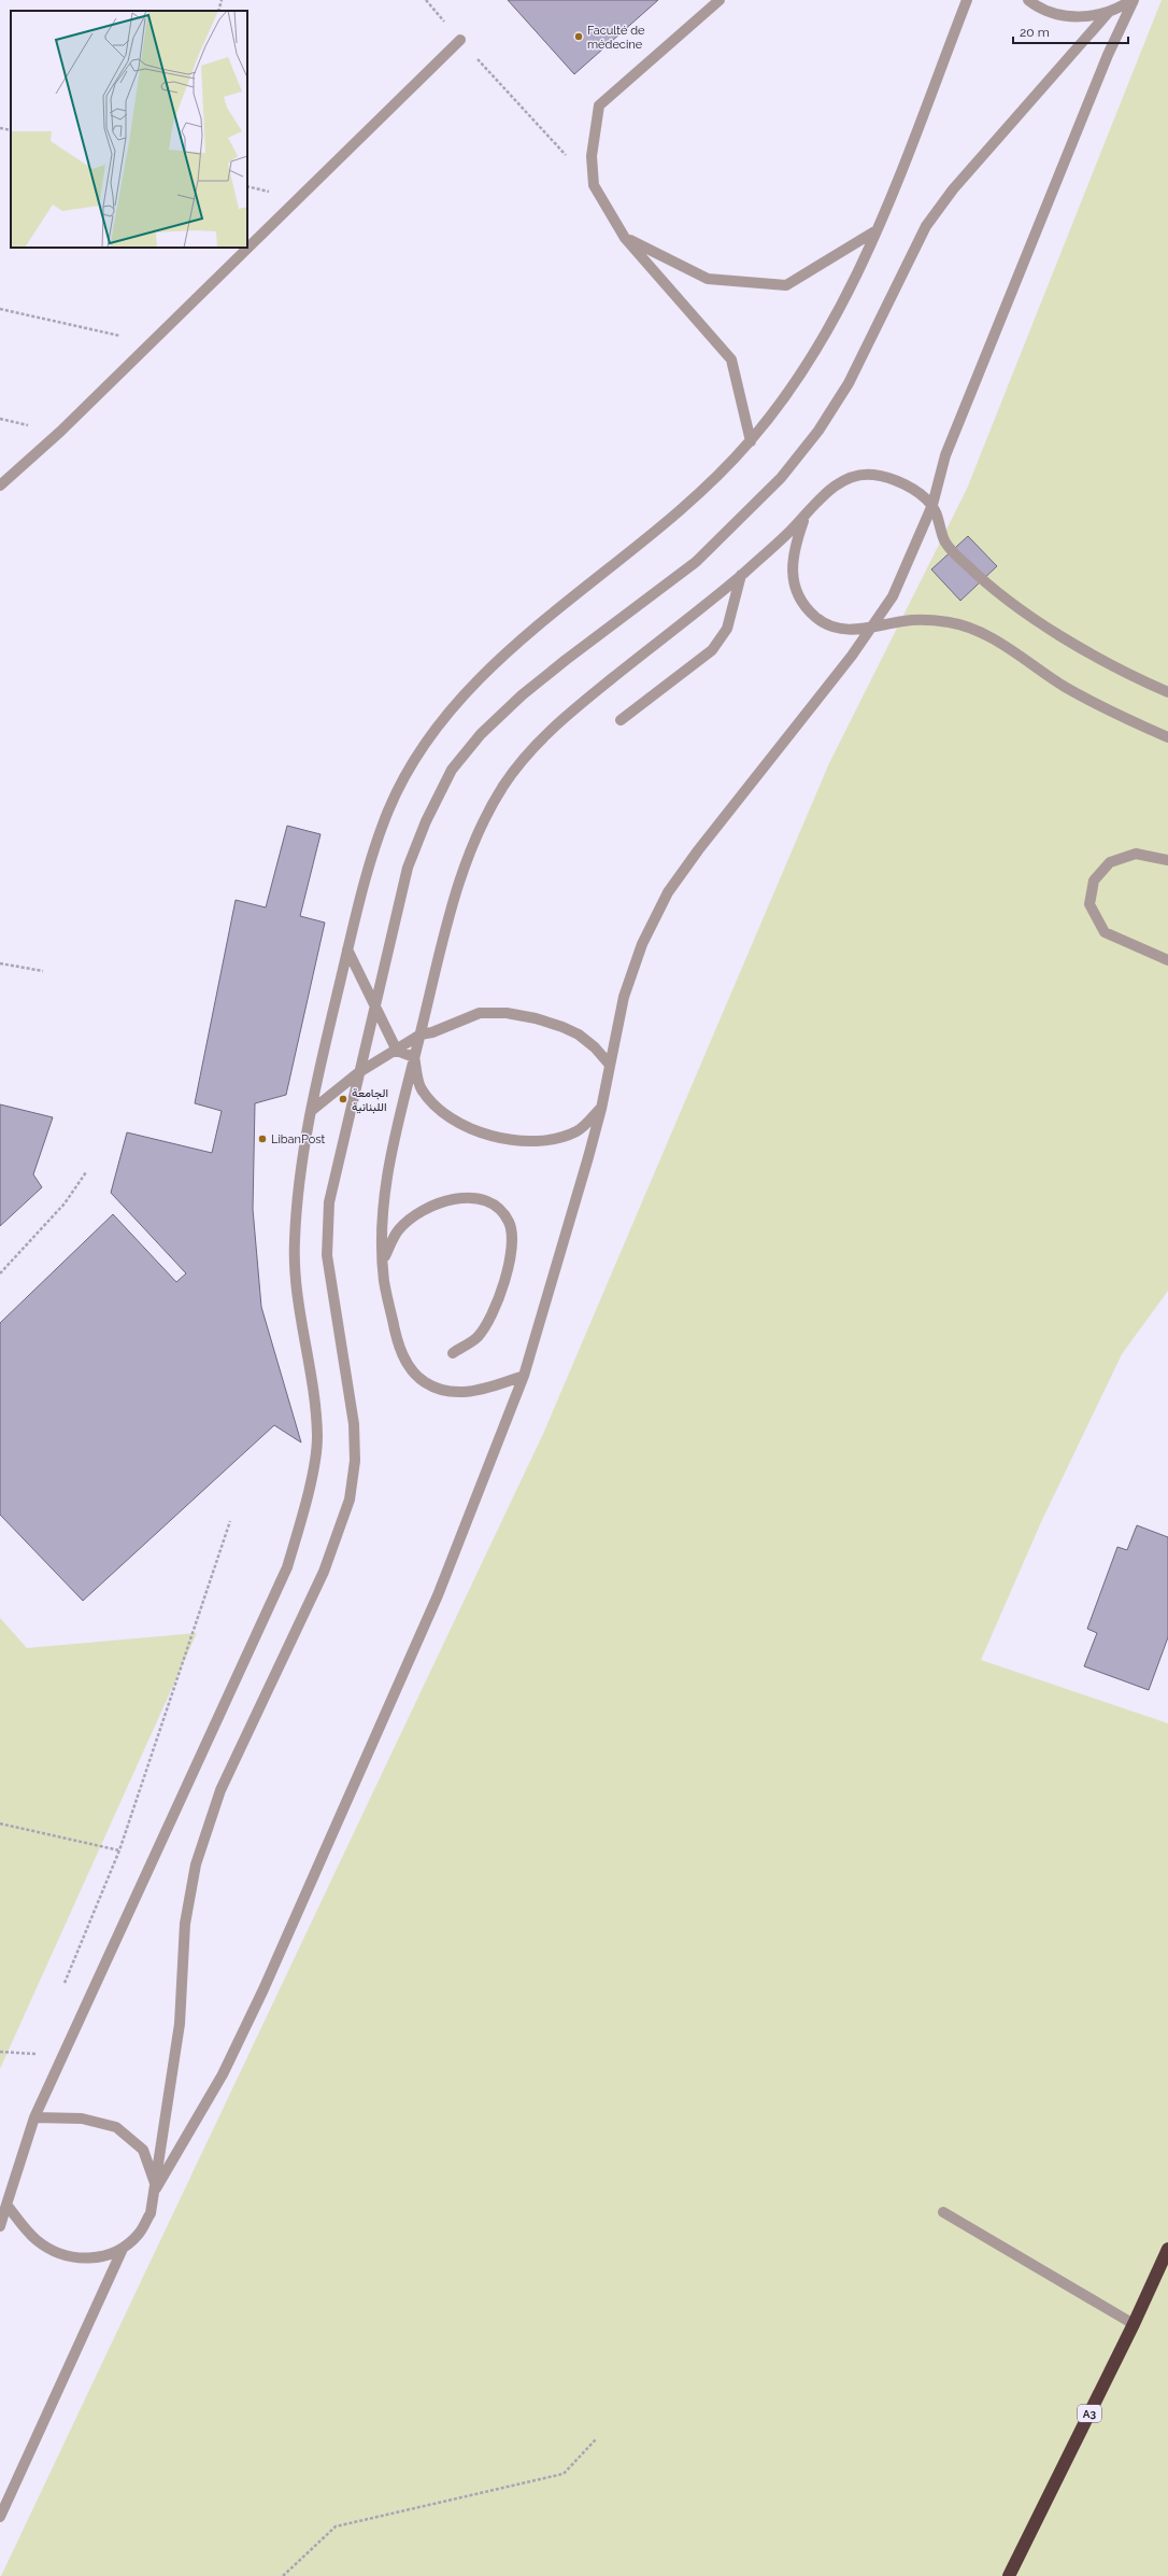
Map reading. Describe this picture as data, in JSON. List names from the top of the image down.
{
  "streets": {
    "highway": ["A3"]
  },
  "places": ["Faculté de médecine", "الجامعة اللبنانية", "LibanPost"],
  "scale_bar": "20 m"
}
